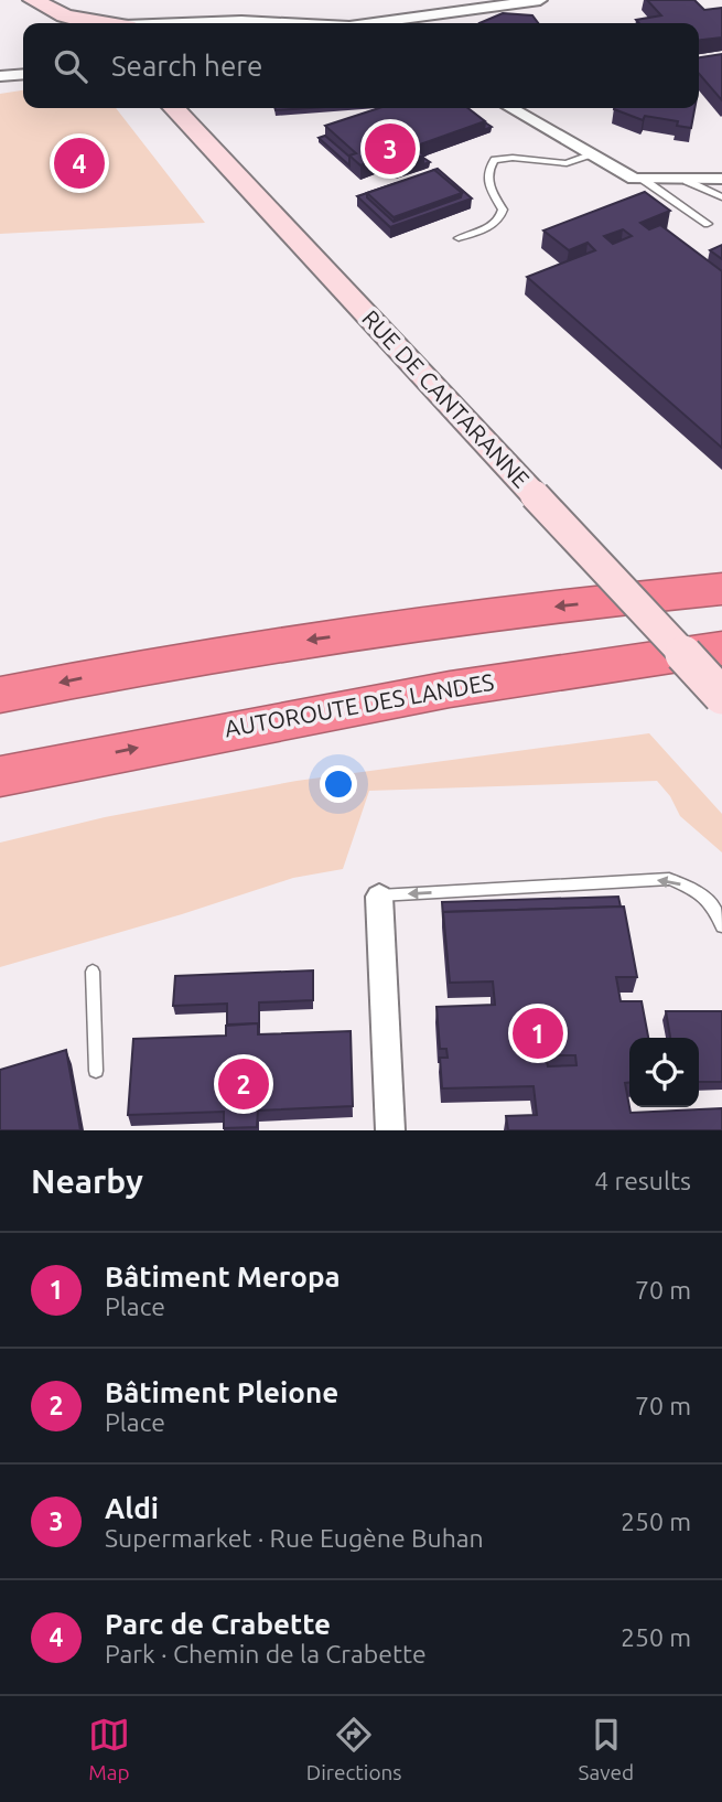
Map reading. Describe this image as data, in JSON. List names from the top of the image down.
{
  "streets": {
    "highway": ["AUTOROUTE DES LANDES"],
    "street": ["RUE DE CANTARANNE"]
  },
  "page": {
    "search": "Search here",
    "pins": [
      "3",
      "4",
      "1",
      "2"
    ],
    "heading": ["Nearby", "4 results"],
    "list": [
      {
        "mark": "1",
        "name": "Bâtiment Meropa",
        "note": "Place",
        "value": "70 m"
      },
      {
        "mark": "2",
        "name": "Bâtiment Pleione",
        "note": "Place",
        "value": "70 m"
      },
      {
        "mark": "3",
        "name": "Aldi",
        "note": "Supermarket · Rue Eugène Buhan",
        "value": "250 m"
      },
      {
        "mark": "4",
        "name": "Parc de Crabette",
        "note": "Park · Chemin de la Crabette",
        "value": "250 m"
      }
    ],
    "nav": ["Map", "Directions", "Saved"]
  }
}
